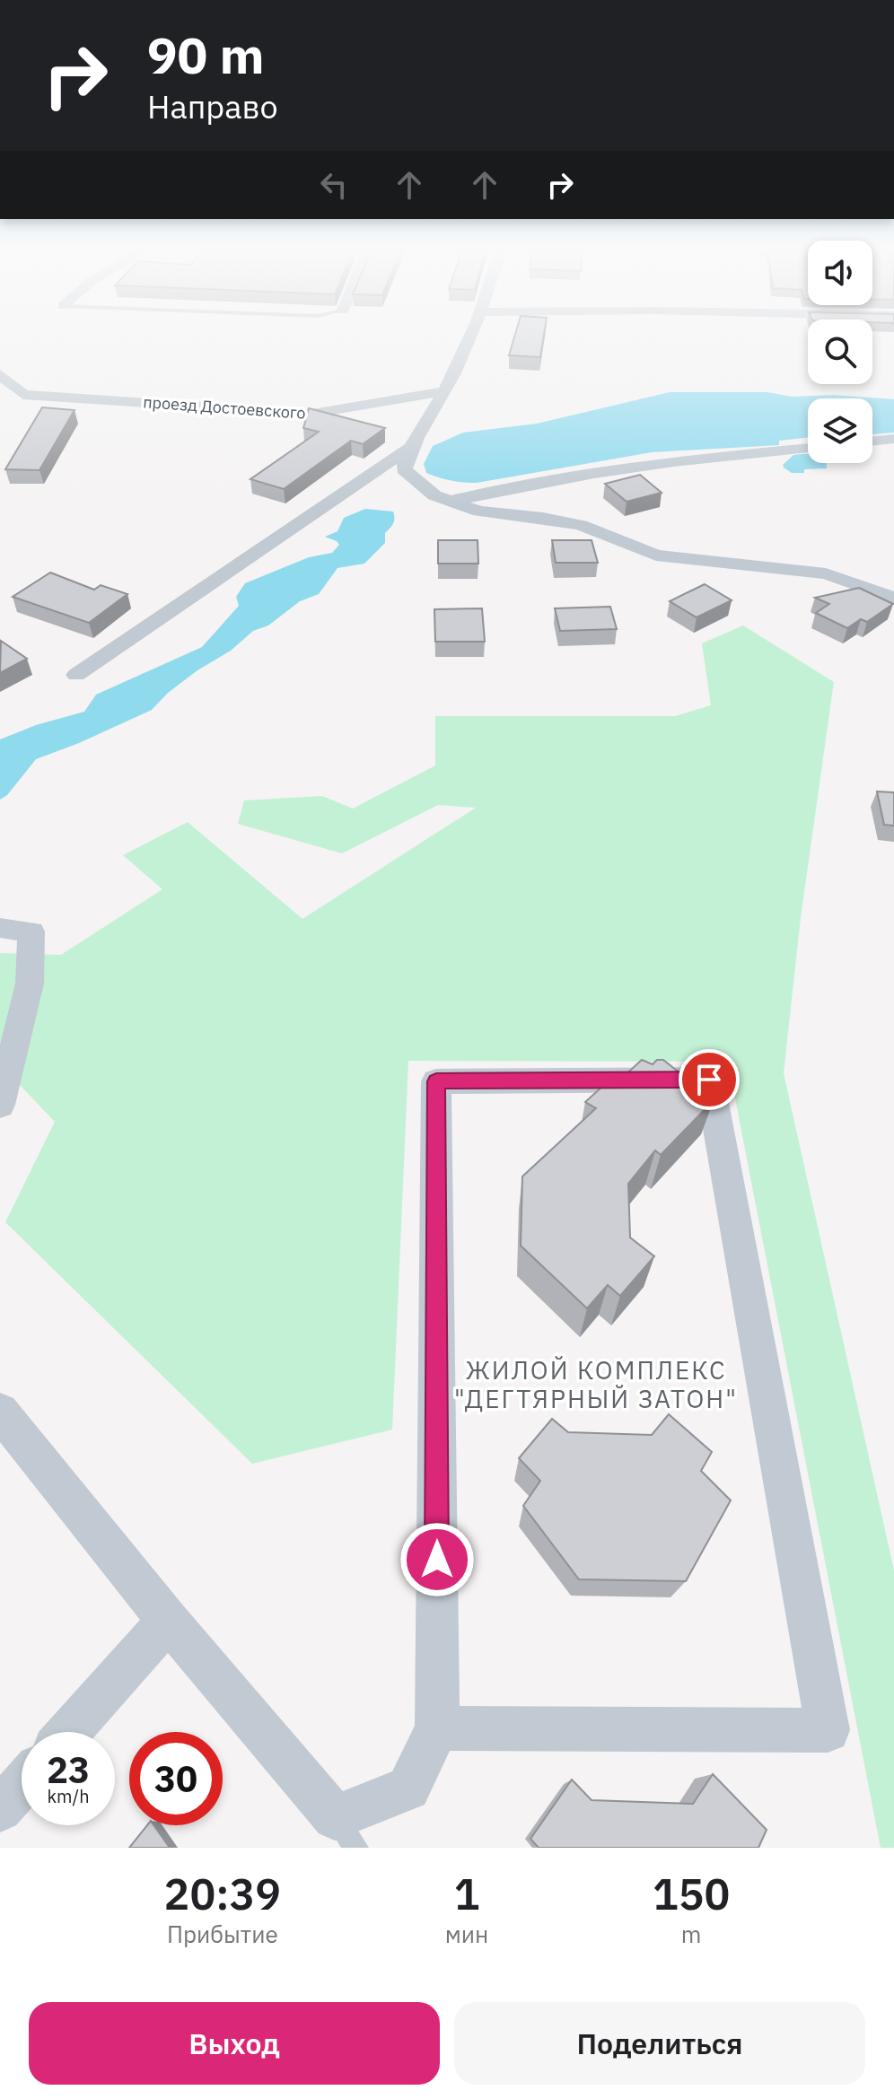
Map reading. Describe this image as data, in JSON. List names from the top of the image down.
{
  "streets": {
    "street": ["проезд Достоевского"]
  },
  "districts": ["ЖИЛОЙ КОМПЛЕКС \"ДЕГТЯРНЫЙ ЗАТОН\""],
  "page": {
    "turn": ["90 m", "Направо"],
    "speed": "23 km/h",
    "limit": "30",
    "eta": [
      "20:39",
      "Прибытие",
      "1",
      "мин",
      "150",
      "m"
    ],
    "buttons": ["Выход", "Поделиться"]
  }
}
